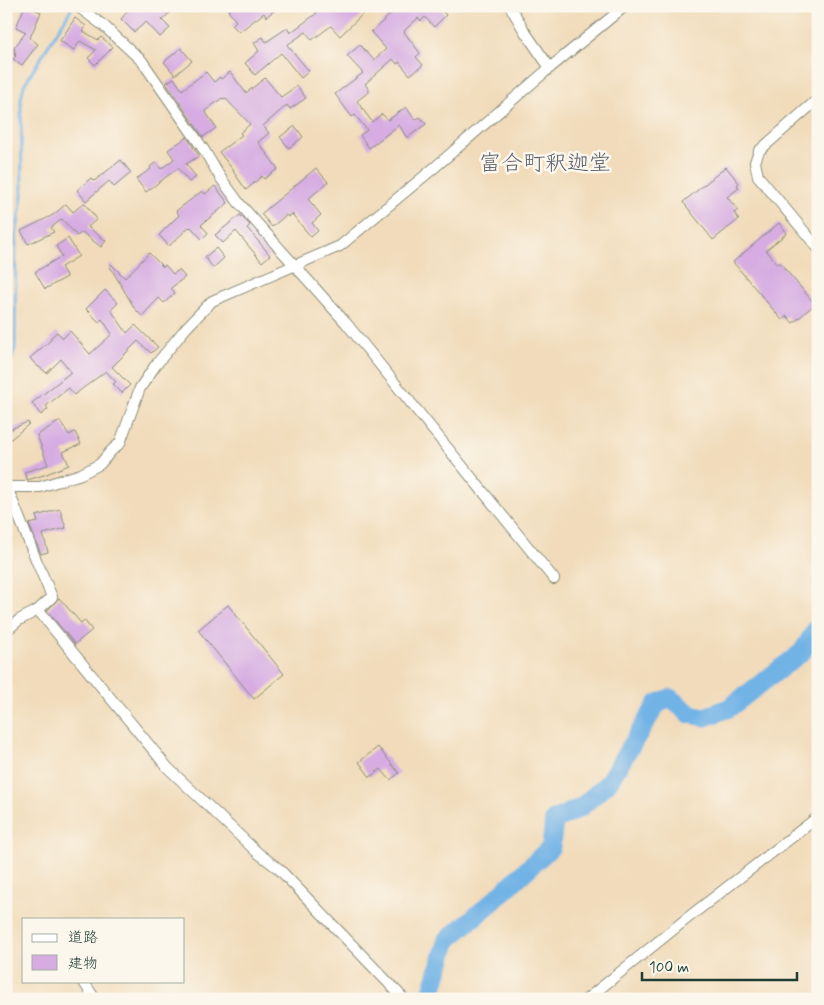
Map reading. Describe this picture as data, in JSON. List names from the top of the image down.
{
  "districts": ["富合町釈迦堂"],
  "legend": ["道路", "建物"],
  "scale_bar": "100 m"
}
